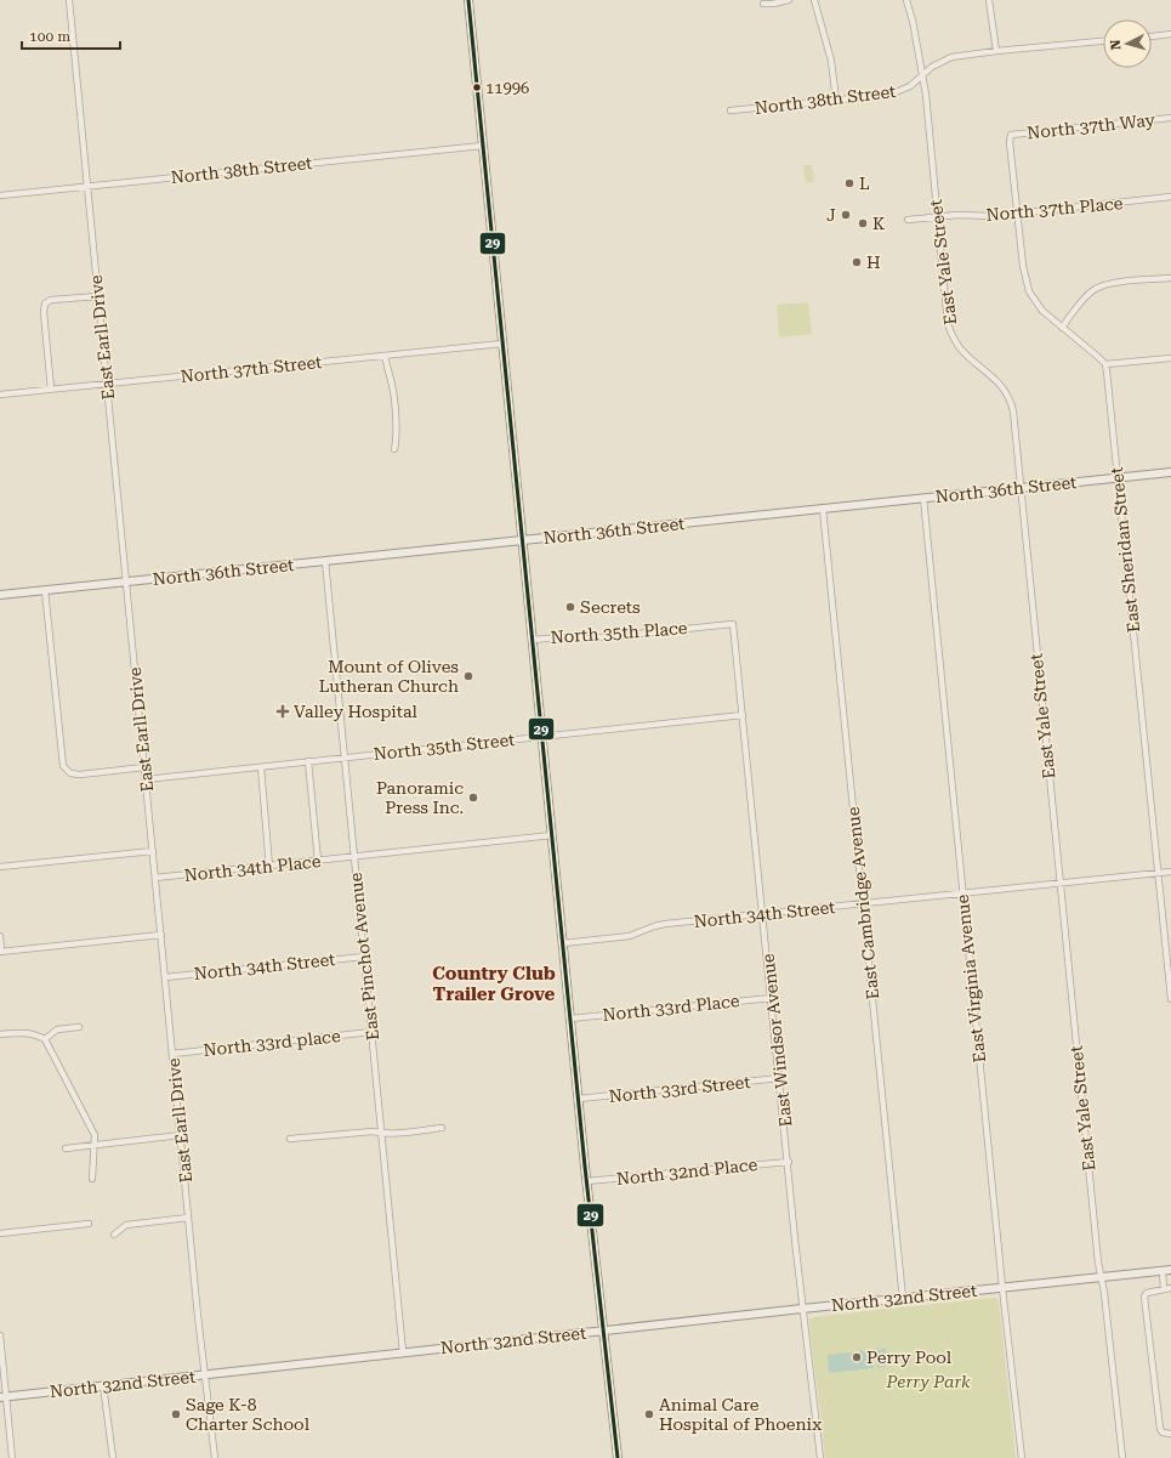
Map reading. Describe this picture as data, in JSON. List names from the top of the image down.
{
  "streets": {
    "main road": ["North 36th Street", "North 32nd Street"],
    "street": [
      "North 38th Street",
      "North 37th Way",
      "North 37th Place",
      "East Yale Street",
      "East Earll Drive",
      "North 37th Street",
      "East Sheridan Street",
      "North 35th Place",
      "North 35th Street",
      "North 34th Place",
      "East Cambridge Avenue",
      "North 34th Street",
      "East Pinchot Avenue",
      "East Virginia Avenue",
      "North 33rd Place",
      "East Windsor Avenue",
      "North 33rd place",
      "North 33rd Street",
      "North 32nd Place"
    ]
  },
  "crossings": [
    ["North 38th Street", "East Yale Street"],
    ["North 38th Street", "East Earll Drive"],
    ["North 37th Way", "North 37th Place"],
    ["North 37th Place", "East Yale Street"],
    ["East Yale Street", "North 36th Street"],
    ["East Yale Street", "North 34th Street"],
    ["East Yale Street", "North 32nd Street"],
    ["East Earll Drive", "North 37th Street"],
    ["East Earll Drive", "North 36th Street"],
    ["East Earll Drive", "North 35th Street"],
    ["East Earll Drive", "North 34th Place"],
    ["East Earll Drive", "North 34th Street"],
    ["East Earll Drive", "North 33rd place"],
    ["East Earll Drive", "North 32nd Street"],
    ["North 36th Street", "East Sheridan Street"],
    ["North 36th Street", "East Cambridge Avenue"],
    ["North 36th Street", "East Pinchot Avenue"],
    ["North 36th Street", "East Virginia Avenue"],
    ["East Sheridan Street", "North 34th Street"],
    ["North 35th Place", "East Windsor Avenue"],
    ["North 35th Street", "East Pinchot Avenue"],
    ["North 35th Street", "East Windsor Avenue"],
    ["North 34th Place", "East Pinchot Avenue"],
    ["East Cambridge Avenue", "North 34th Street"],
    ["East Cambridge Avenue", "North 32nd Street"],
    ["North 34th Street", "East Pinchot Avenue"],
    ["North 34th Street", "East Virginia Avenue"],
    ["North 34th Street", "East Windsor Avenue"],
    ["East Pinchot Avenue", "North 33rd place"],
    ["East Pinchot Avenue", "North 32nd Street"],
    ["East Virginia Avenue", "North 32nd Street"],
    ["North 33rd Place", "East Windsor Avenue"],
    ["East Windsor Avenue", "North 33rd Street"],
    ["East Windsor Avenue", "North 32nd Place"],
    ["East Windsor Avenue", "North 32nd Street"]
  ],
  "districts": ["Country Club Trailer Grove"],
  "parks": ["Perry Park"],
  "places": {
    "other": [
      "11996",
      "L",
      "J",
      "K",
      "H",
      "Secrets",
      "Mount of Olives Lutheran Church",
      "Panoramic Press Inc.",
      "Perry Pool",
      "Sage K-8 Charter School",
      "Animal Care Hospital of Phoenix"
    ],
    "health": ["Valley Hospital"]
  },
  "lines": ["transit line 29"],
  "scale_bar": "100 m",
  "north": "left"
}
